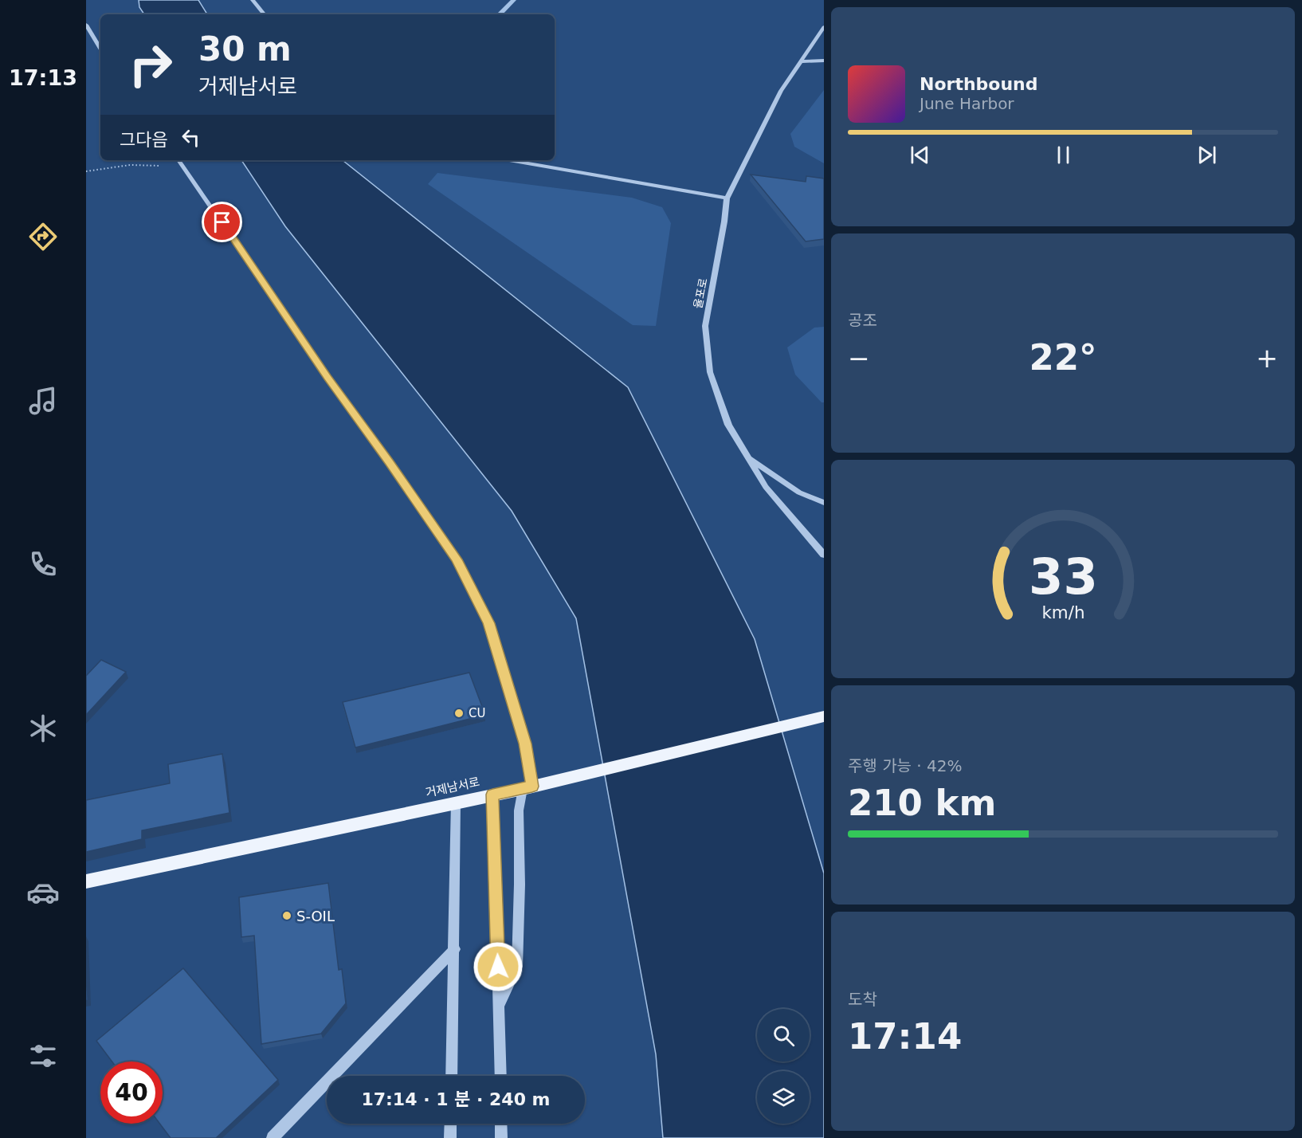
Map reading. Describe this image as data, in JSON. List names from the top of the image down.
{
  "streets": {
    "main road": ["거제남서로"],
    "street": ["율포로"]
  },
  "places": ["CU", "S-OIL"],
  "page": {
    "tabs": "17:13",
    "turn": ["30 m", "거제남서로"],
    "song": ["Northbound", "June Harbor"],
    "then": "그다음",
    "tile": [
      "공조",
      ["주행 가능 · 42%", "210 km"],
      ["도착", "17:14"]
    ],
    "heat": ["−", "22°", "+"],
    "limit": "40",
    "trip": "17:14 · 1 분 · 240 m",
    "gauge": ["33", "km/h"]
  }
}
